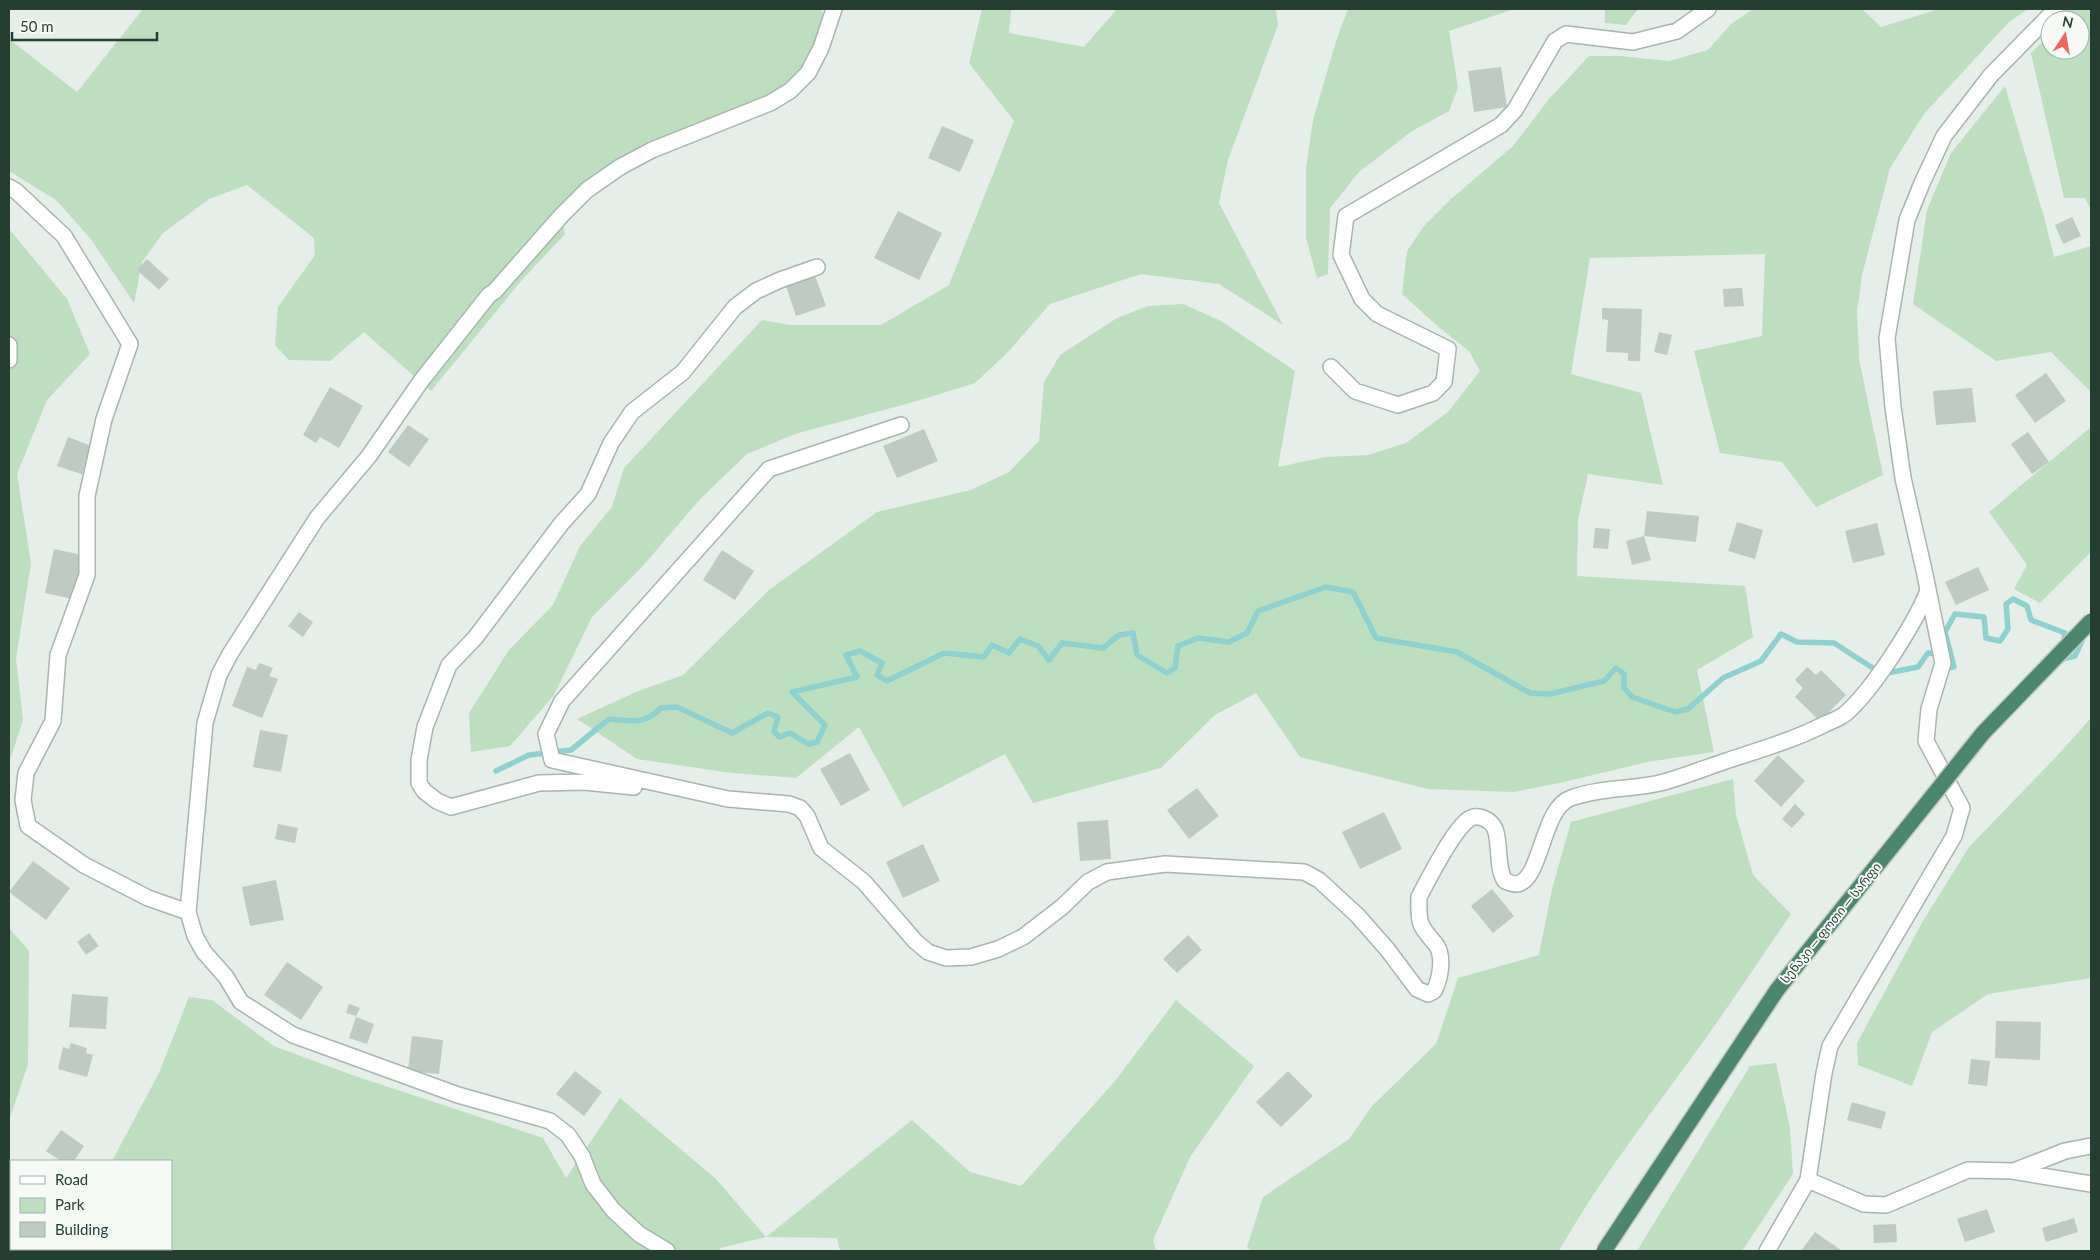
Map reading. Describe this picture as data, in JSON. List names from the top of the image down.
{
  "streets": {
    "highway": ["სენაკი — ფოთი — სარფი"]
  },
  "legend": ["Road", "Park", "Building"],
  "scale_bar": "50 m",
  "north": "top"
}
